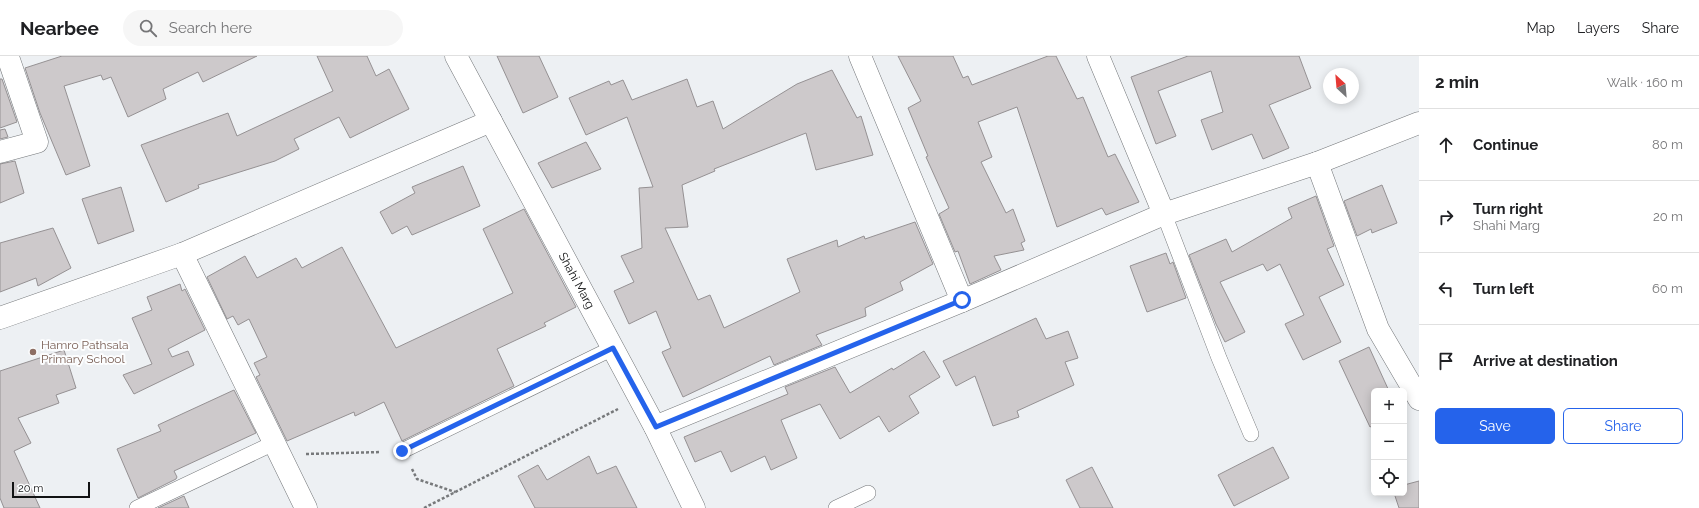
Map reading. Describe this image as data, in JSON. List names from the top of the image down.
{
  "streets": {
    "street": ["Shahi Marg"]
  },
  "places": ["Hamro Pathsala Primary School"],
  "scale_bar": "20 m",
  "north": "top left",
  "page": {
    "header": "Nearbee",
    "search": "Search here",
    "nav": ["Map", "Layers", "Share"],
    "heading": ["2 min", "Walk · 160 m"],
    "list": [
      ["Continue", "80 m"],
      ["Turn right", "Shahi Marg", "20 m"],
      ["Turn left", "60 m"],
      "Arrive at destination"
    ],
    "map_buttons": ["+", "−"],
    "buttons": ["Save", "Share"],
    "scale": "20 m"
  }
}
